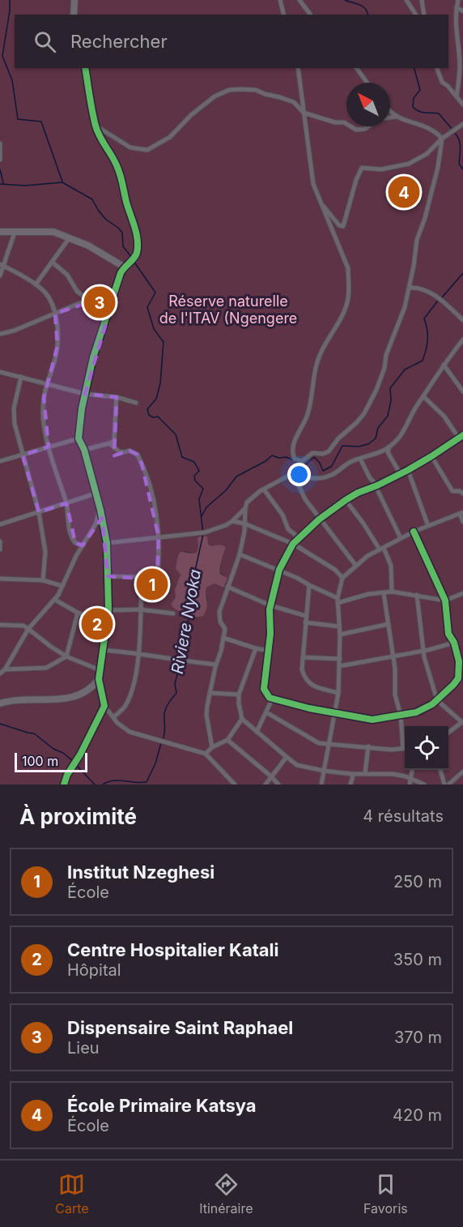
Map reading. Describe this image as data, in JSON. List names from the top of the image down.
{
  "water": ["Riviere Nyoka"],
  "parks": ["Réserve naturelle de l'ITAV (Ngengere"],
  "scale_bar": "100 m",
  "north": "top left",
  "page": {
    "search": "Rechercher",
    "pins": [
      "4",
      "3",
      "1",
      "2"
    ],
    "scale": "100 m",
    "heading": ["À proximité", "4 résultats"],
    "list": [
      {
        "mark": "1",
        "name": "Institut Nzeghesi",
        "note": "École",
        "value": "250 m"
      },
      {
        "mark": "2",
        "name": "Centre Hospitalier Katali",
        "note": "Hôpital",
        "value": "350 m"
      },
      {
        "mark": "3",
        "name": "Dispensaire Saint Raphael",
        "note": "Lieu",
        "value": "370 m"
      },
      {
        "mark": "4",
        "name": "École Primaire Katsya",
        "note": "École",
        "value": "420 m"
      }
    ],
    "nav": ["Carte", "Itinéraire", "Favoris"]
  }
}
